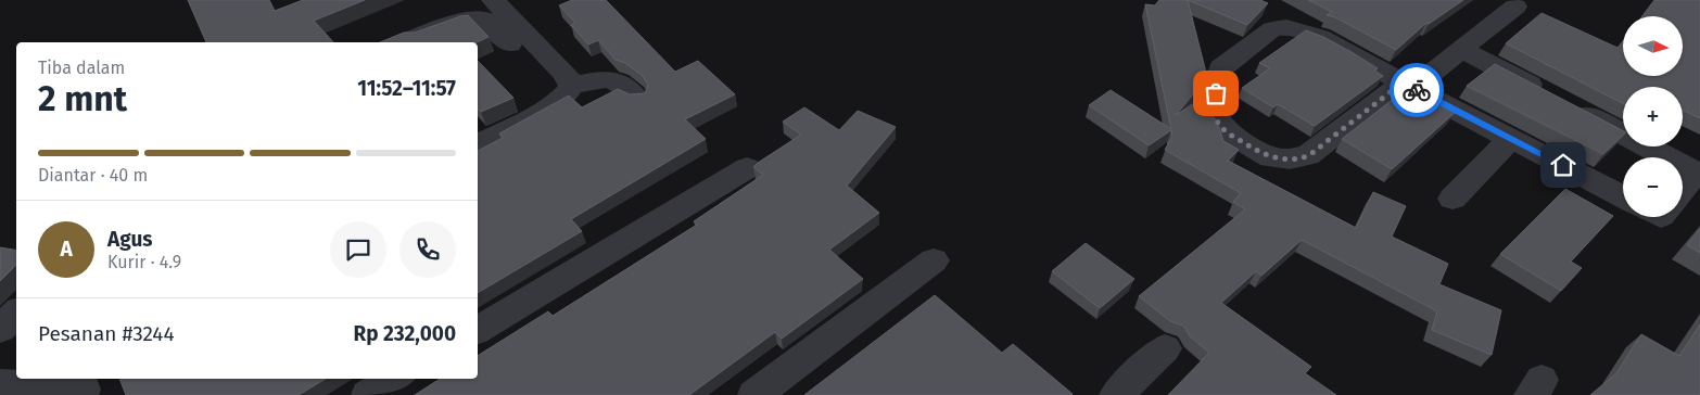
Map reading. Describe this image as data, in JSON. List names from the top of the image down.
{
  "north": "right",
  "page": {
    "map_buttons": ["+", "−"],
    "heading": ["2 mnt", "Tiba dalam", "11:52–11:57"],
    "panel": [
      "Agus",
      "Kurir · 4.9",
      "Pesanan #3244",
      "Rp 232,000"
    ],
    "bar": "Diantar · 40 m",
    "round": "A"
  }
}
